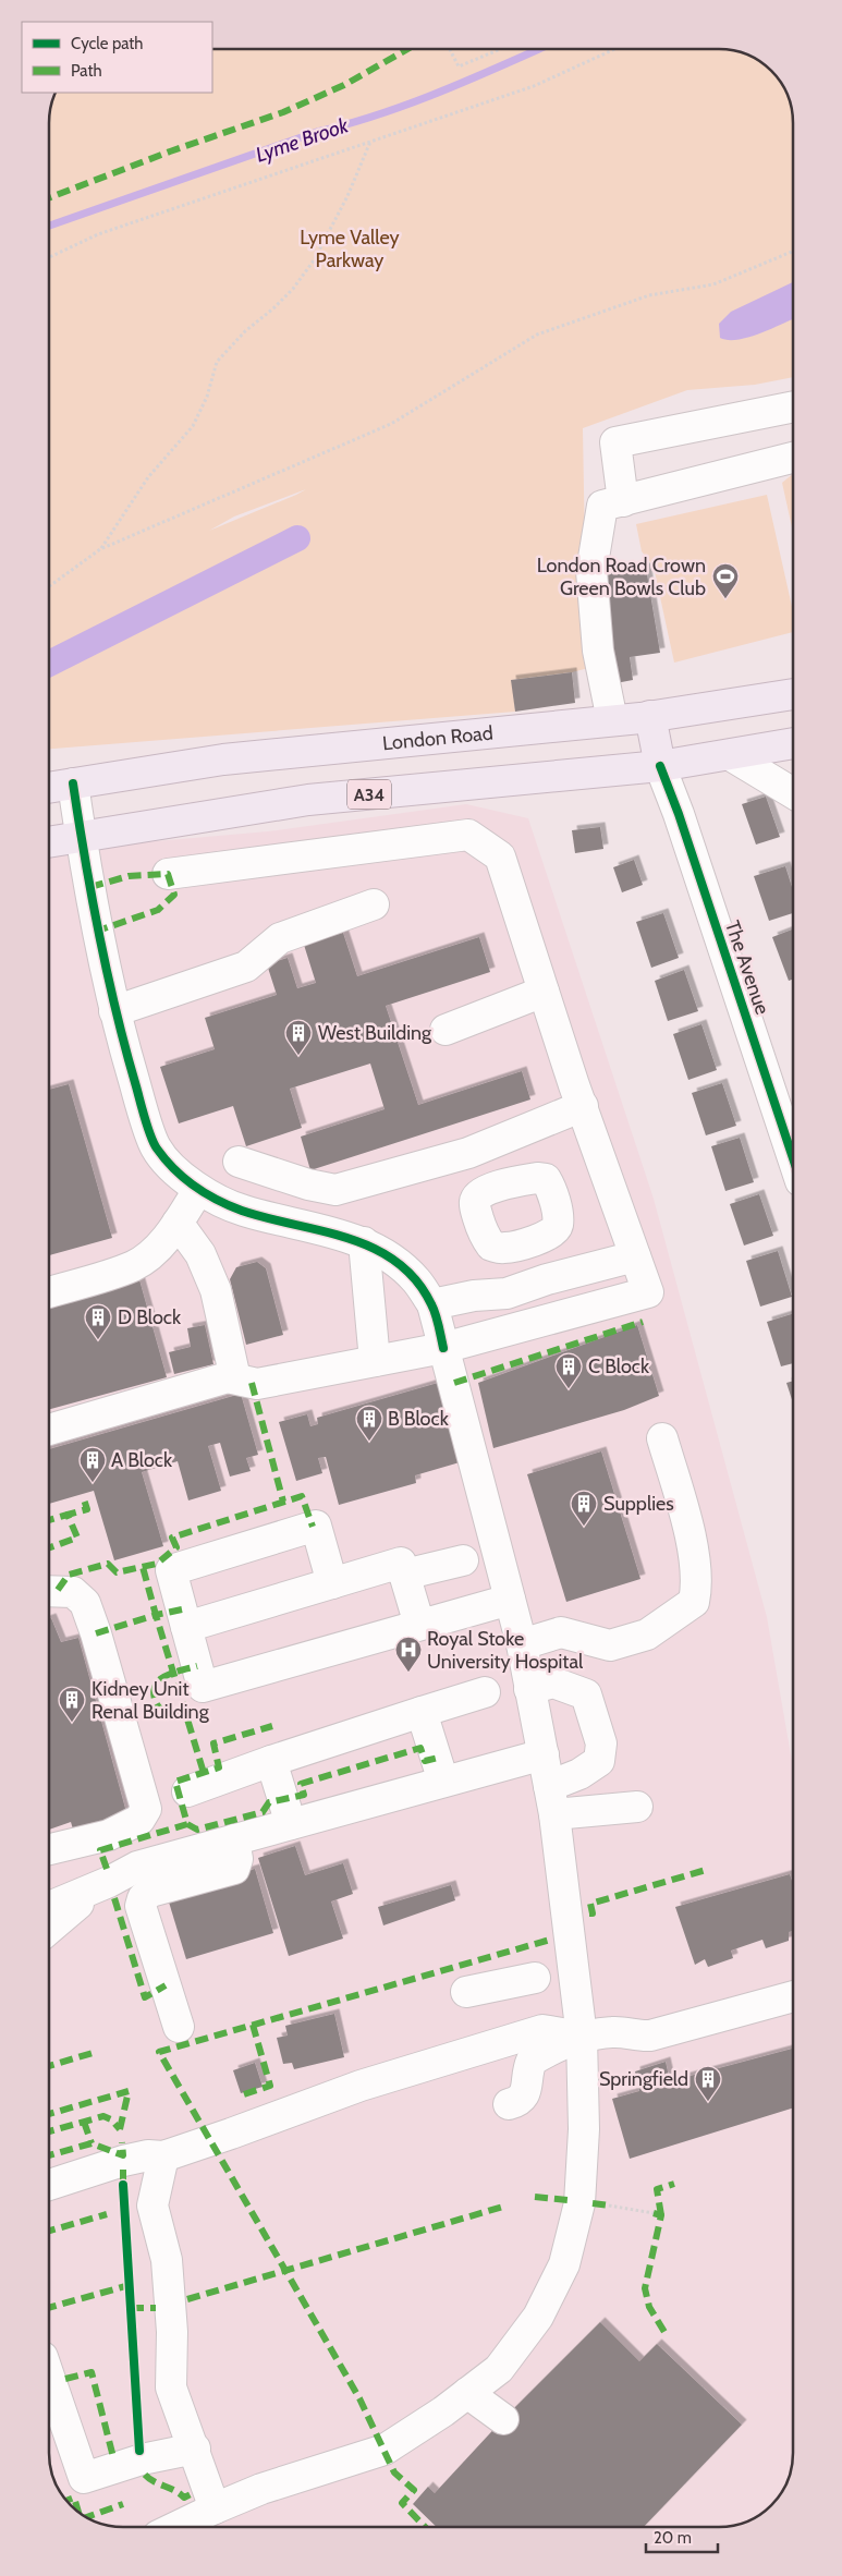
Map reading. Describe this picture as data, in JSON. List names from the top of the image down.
{
  "streets": {
    "highway": ["London Road", "A34"],
    "street": ["The Avenue"]
  },
  "crossings": [
    ["A34", "The Avenue"]
  ],
  "water": ["Lyme Brook"],
  "parks": ["Lyme Valley Parkway"],
  "places": {
    "sports": ["London Road Crown Green Bowls Club"],
    "building": [
      "West Building",
      "D Block",
      "C Block",
      "B Block",
      "A Block",
      "Supplies",
      "Kidney Unit Renal Building",
      "Springfield"
    ],
    "hospital": ["Royal Stoke University Hospital"]
  },
  "legend": ["Cycle path", "Path"],
  "scale_bar": "20 m"
}
